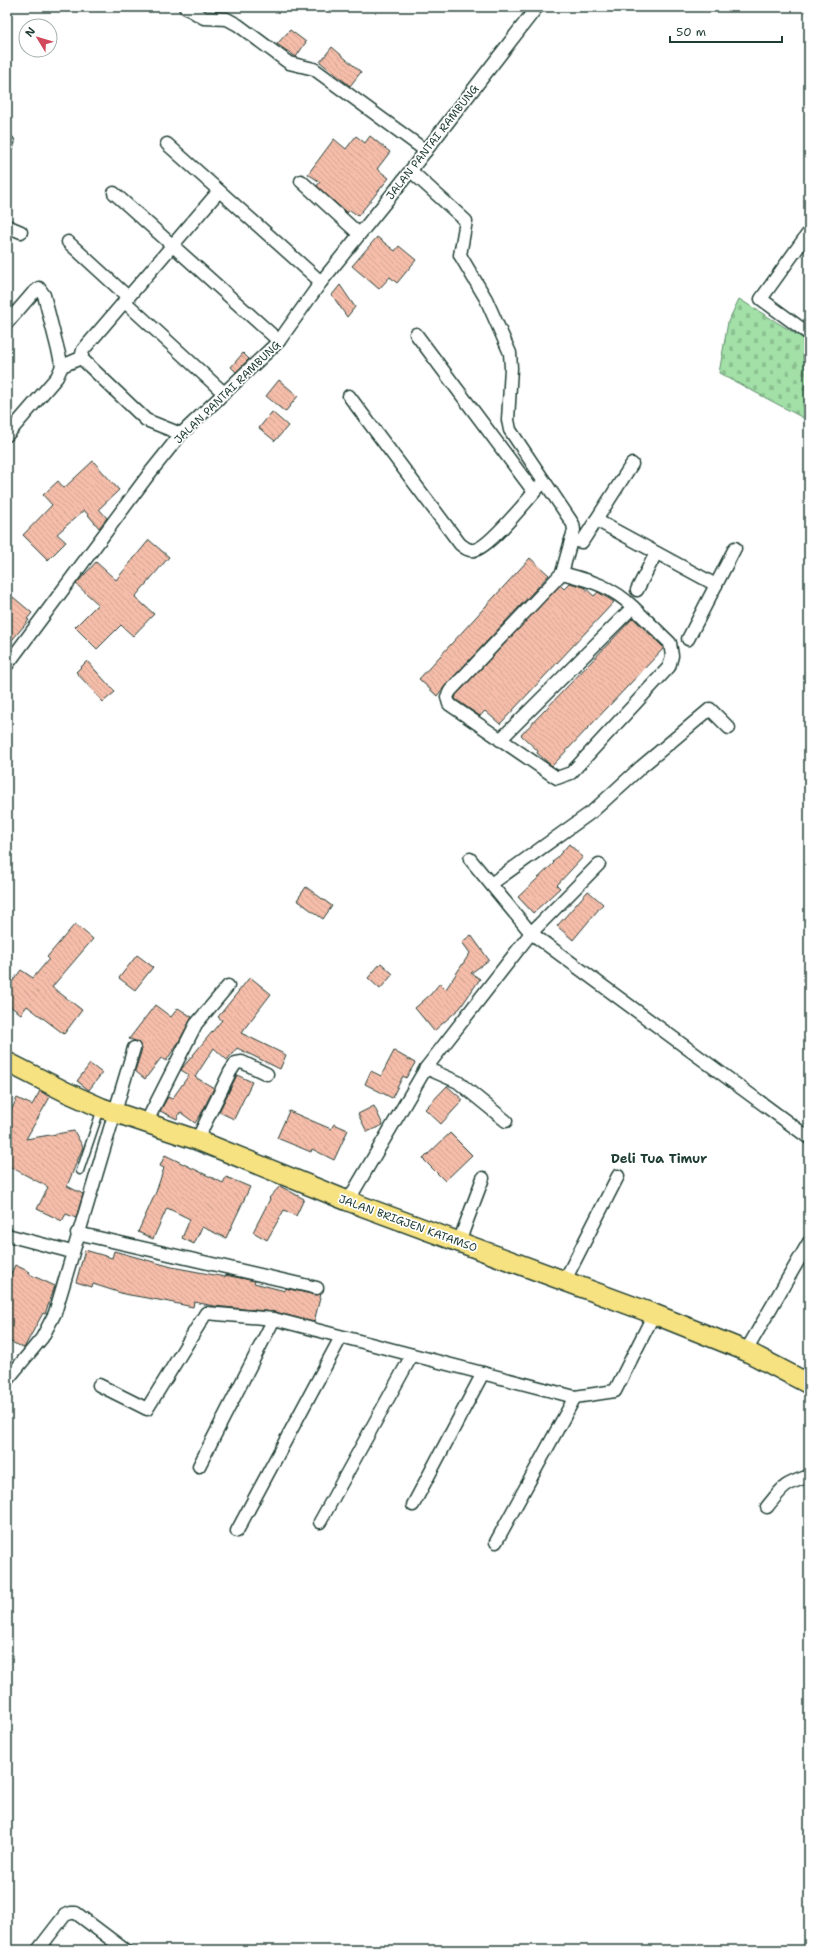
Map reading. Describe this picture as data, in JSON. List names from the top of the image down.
{
  "streets": {
    "main road": ["JALAN BRIGJEN KATAMSO"],
    "street": ["JALAN PANTAI RAMBUNG"]
  },
  "districts": ["Deli Tua Timur"],
  "scale_bar": "50 m",
  "north": "top left"
}
